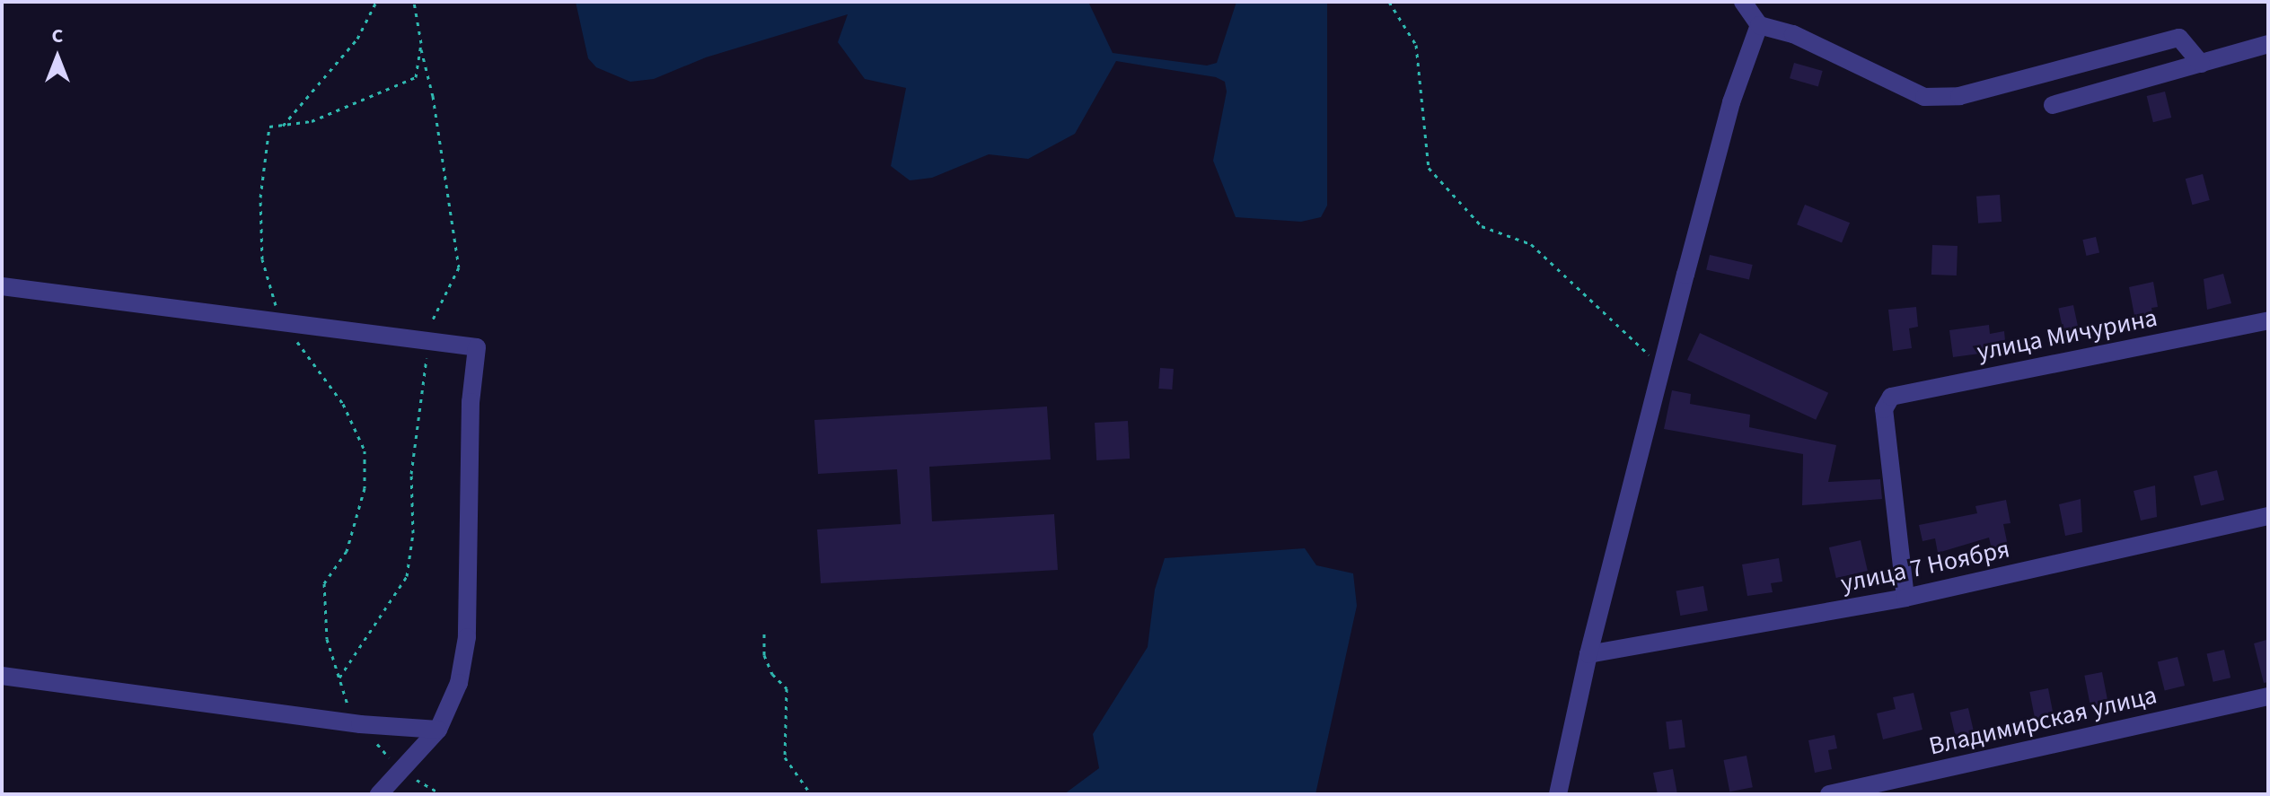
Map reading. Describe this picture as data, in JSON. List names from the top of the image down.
{
  "streets": {
    "street": ["улица Мичурина", "улица 7 Ноября", "Владимирская улица"]
  },
  "crossings": [
    ["улица Мичурина", "улица 7 Ноября"]
  ],
  "north": "top"
}
